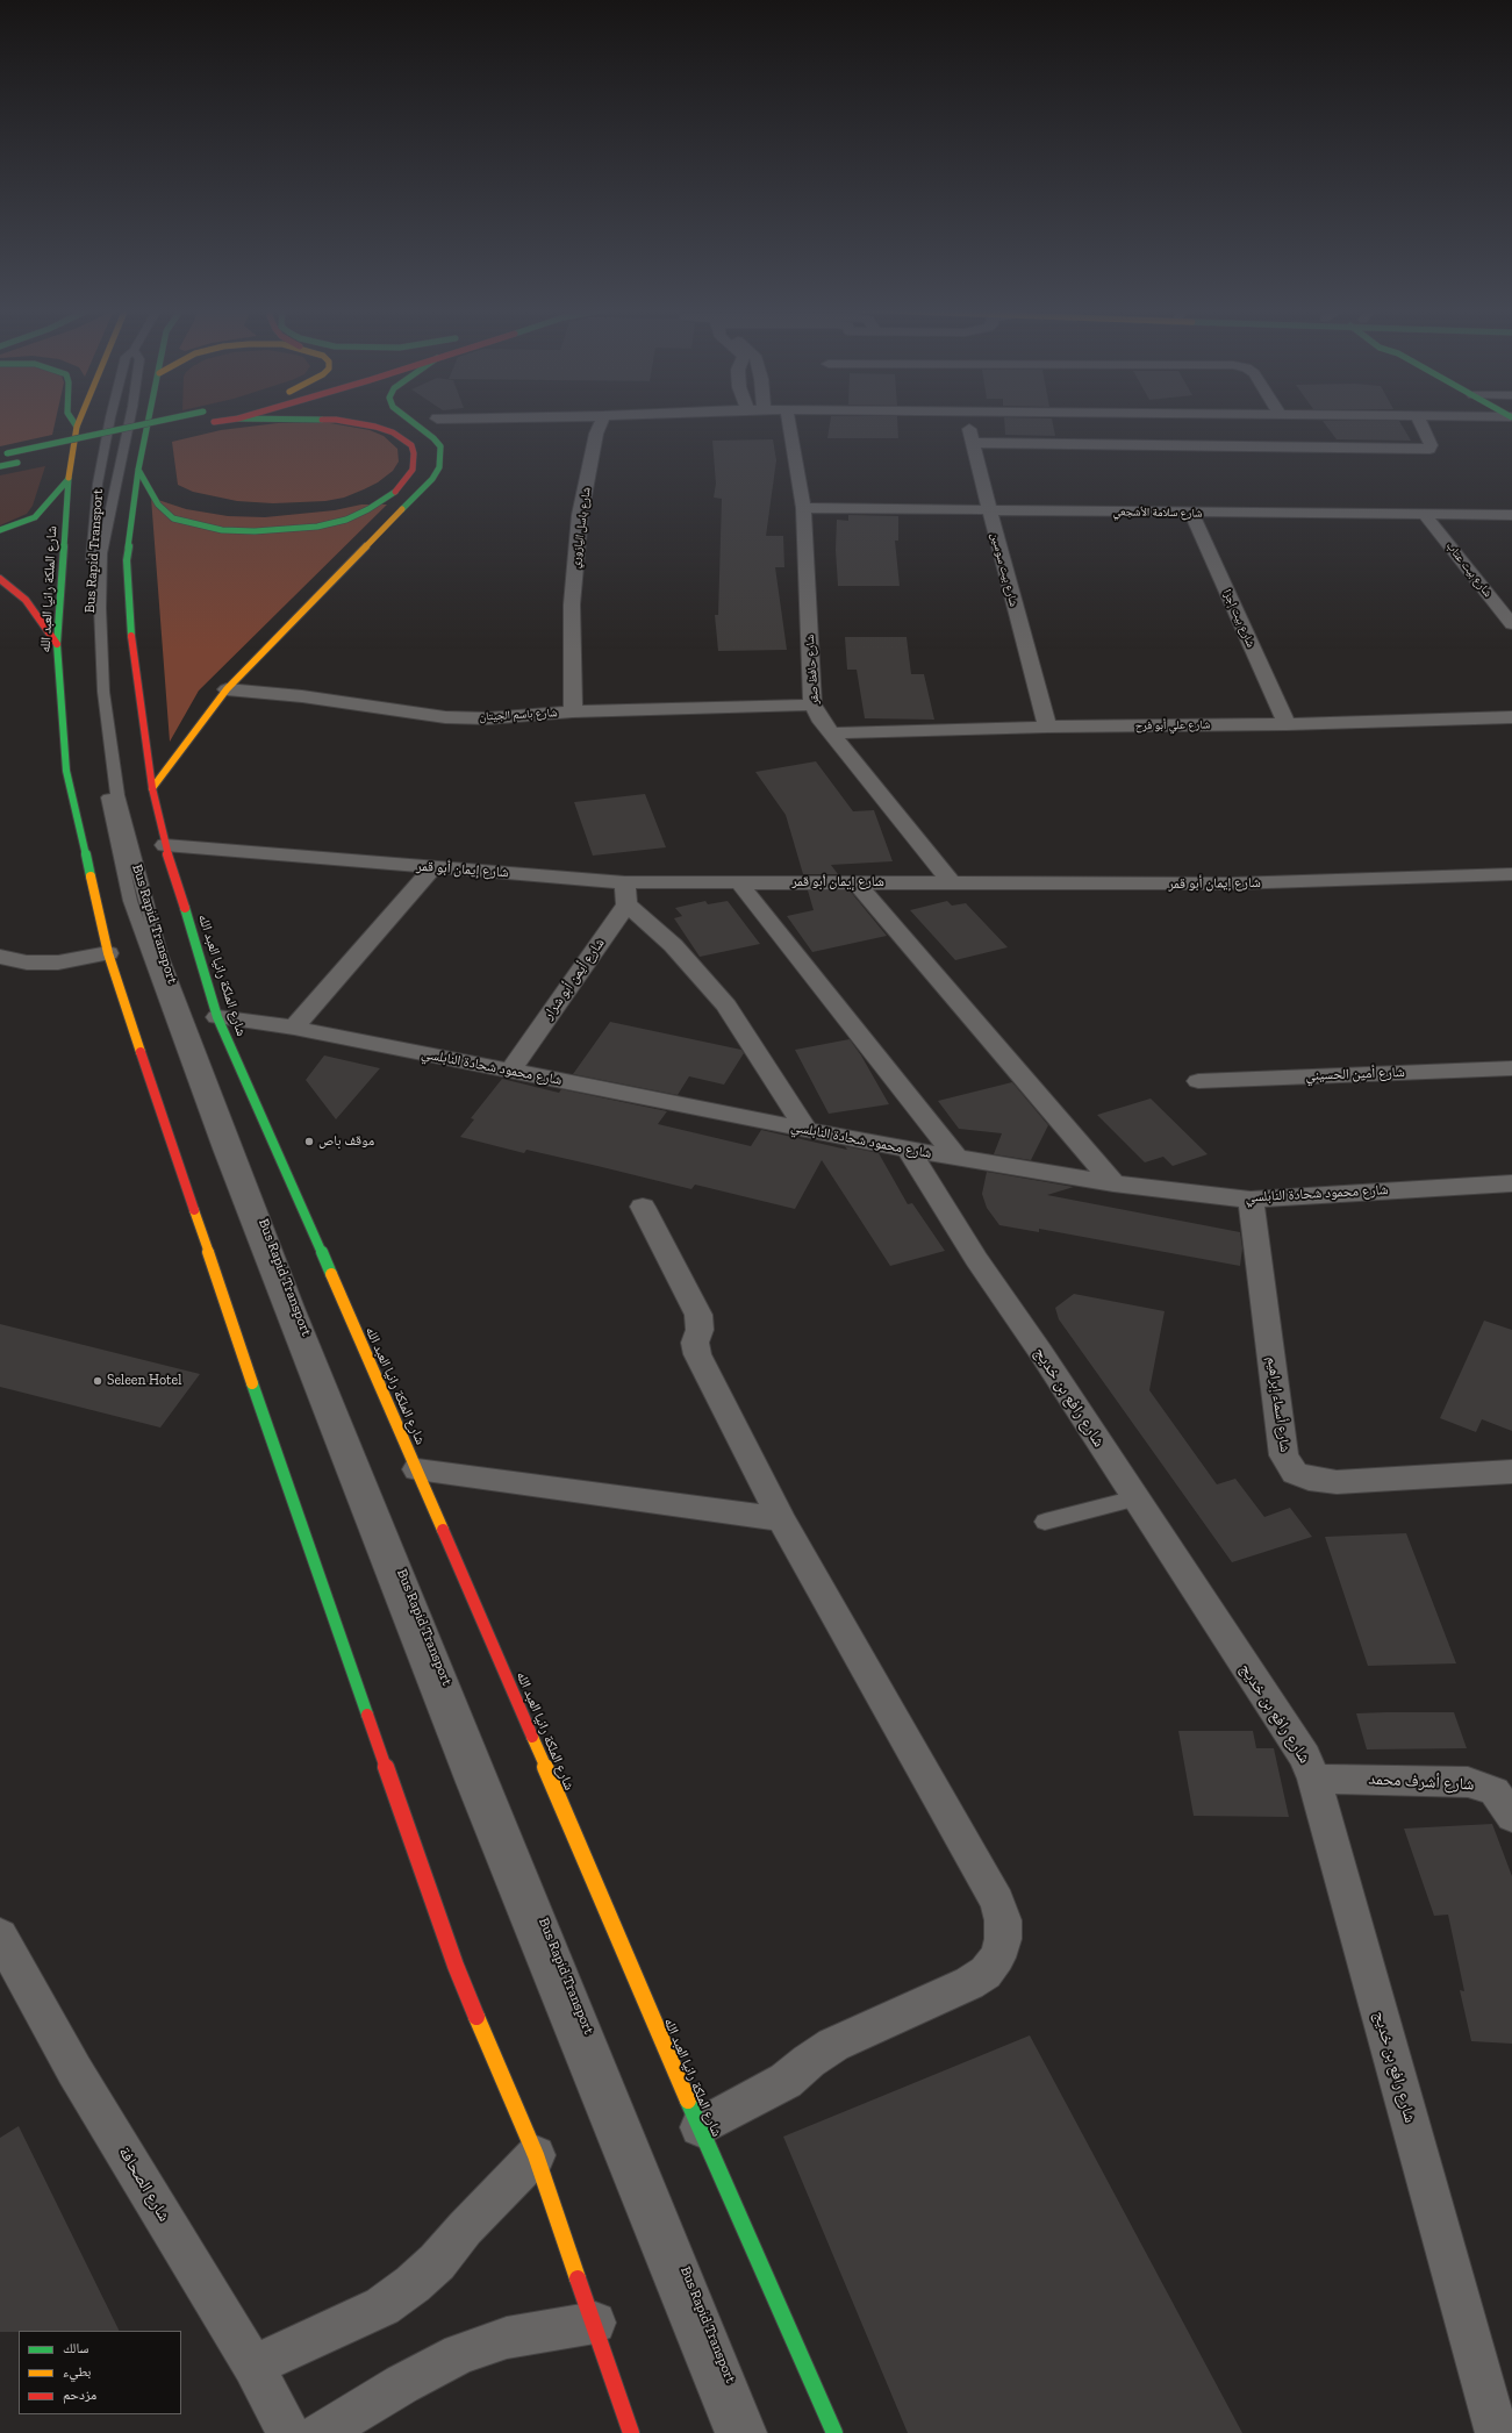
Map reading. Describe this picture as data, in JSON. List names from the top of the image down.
{
  "streets": {
    "main road": ["شارع الملكة رانيا العبد الله"],
    "street": [
      "شارع سلامة الأشجعي",
      "شارع باسل اليازوري",
      "شارع بيت سوسين",
      "شارع بيت عتاب",
      "شارع بيت إجزا",
      "شارع حافظ صقر",
      "شارع باسم الجيتان",
      "شارع علي أبو فرح",
      "شارع إيمان أبو قمر",
      "شارع أيمن أبو شرار",
      "شارع محمود شحادة النابلسي",
      "شارع أمين الحسيني",
      "شارع رافع بن خديج",
      "شارع أسماء إبراهيم",
      "شارع أشرف محمد",
      "شارع الصحافة"
    ],
    "lane": ["Bus Rapid Transport"]
  },
  "crossings": [
    ["شارع سلامة الأشجعي", "شارع بيت سوسين"],
    ["شارع سلامة الأشجعي", "شارع بيت عتاب"],
    ["شارع سلامة الأشجعي", "شارع بيت إجزا"],
    ["شارع سلامة الأشجعي", "شارع حافظ صقر"],
    ["شارع باسل اليازوري", "شارع باسم الجيتان"],
    ["شارع بيت سوسين", "شارع علي أبو فرح"],
    ["شارع الملكة رانيا العبد الله", "شارع إيمان أبو قمر"],
    ["شارع الملكة رانيا العبد الله", "شارع محمود شحادة النابلسي"],
    ["شارع بيت إجزا", "شارع علي أبو فرح"],
    ["شارع حافظ صقر", "شارع باسم الجيتان"],
    ["شارع حافظ صقر", "شارع علي أبو فرح"],
    ["شارع حافظ صقر", "شارع إيمان أبو قمر"],
    ["شارع أيمن أبو شرار", "شارع محمود شحادة النابلسي"],
    ["شارع محمود شحادة النابلسي", "شارع رافع بن خديج"],
    ["شارع محمود شحادة النابلسي", "شارع أسماء إبراهيم"],
    ["شارع رافع بن خديج", "شارع أشرف محمد"]
  ],
  "places": ["موقف باص", "Seleen Hotel"],
  "legend": ["سالك", "بطيء", "مزدحم"]
}
